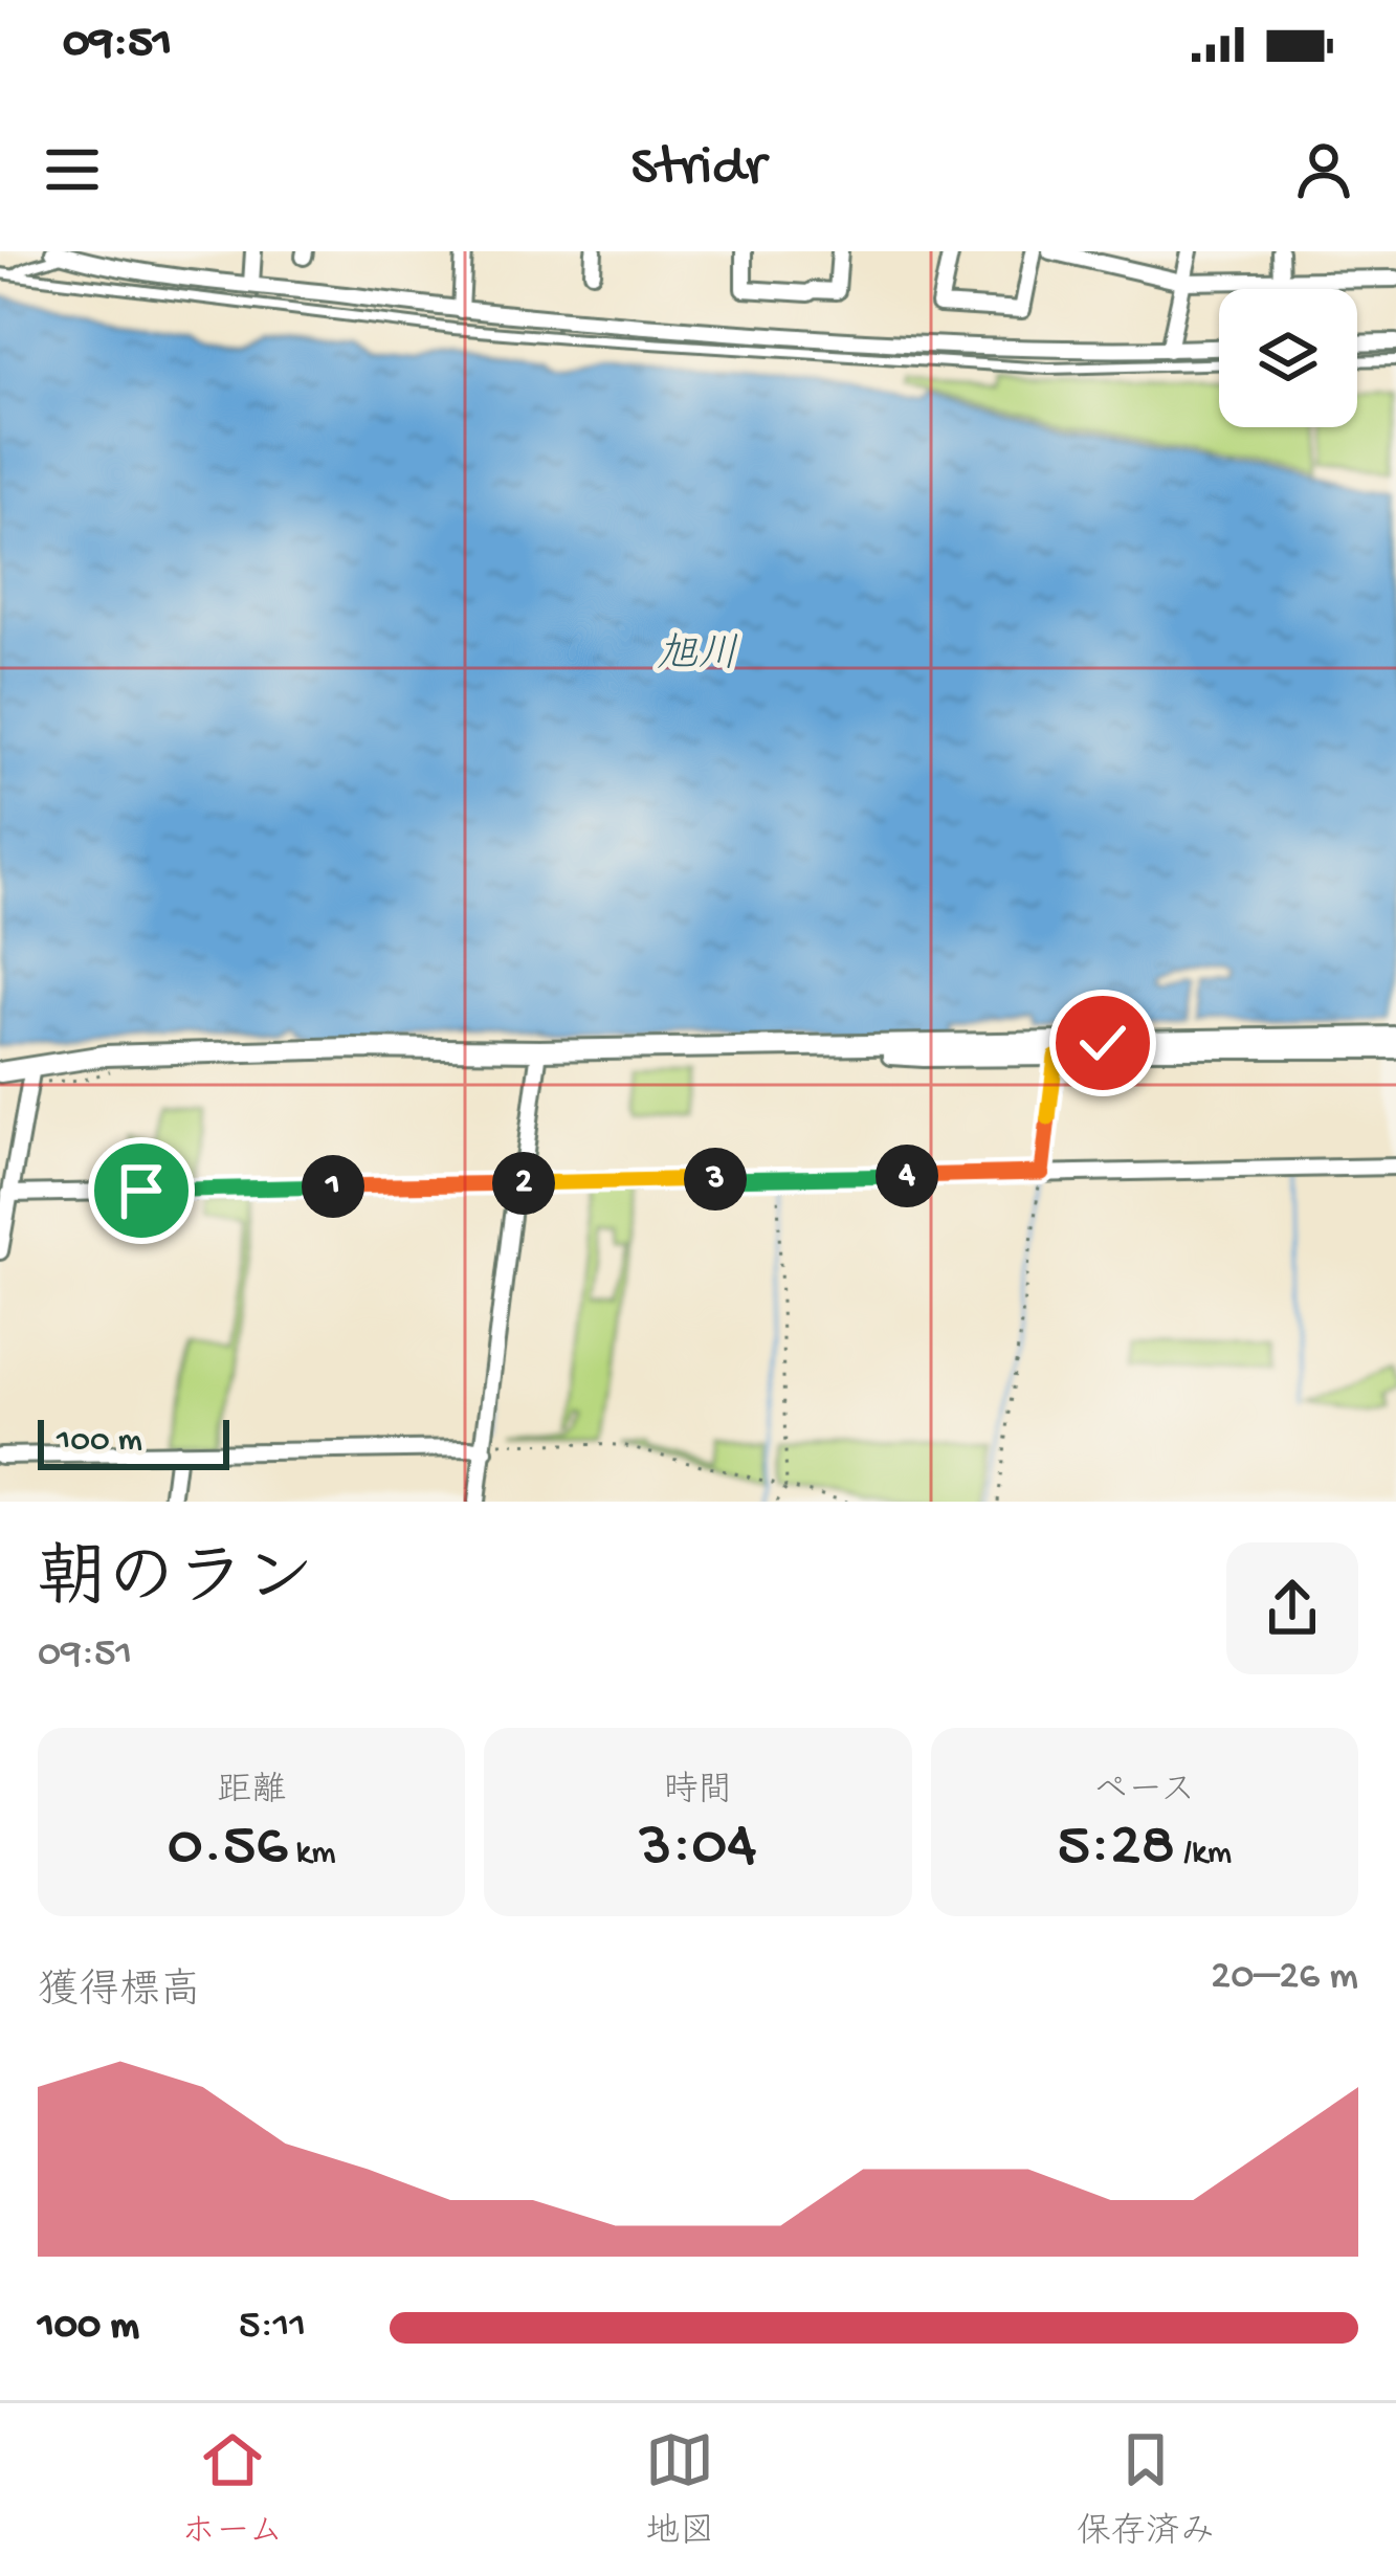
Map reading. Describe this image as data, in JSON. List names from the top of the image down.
{
  "water": ["旭川"],
  "scale_bar": "100 m",
  "page": {
    "status": "09:51",
    "header": "Stridr",
    "pins": [
      "4",
      "3",
      "2",
      "1"
    ],
    "scale": "100 m",
    "heading": ["朝のラン", "09:51"],
    "stats": [
      ["距離", "0.56 km"],
      ["時間", "3:04"],
      ["ペース", "5:28 /km"]
    ],
    "chart": ["獲得標高", "20–26 m"],
    "list": [
      {
        "name": "100 m",
        "note": "5:11"
      }
    ],
    "tabs": ["ホーム", "地図", "保存済み"]
  }
}
